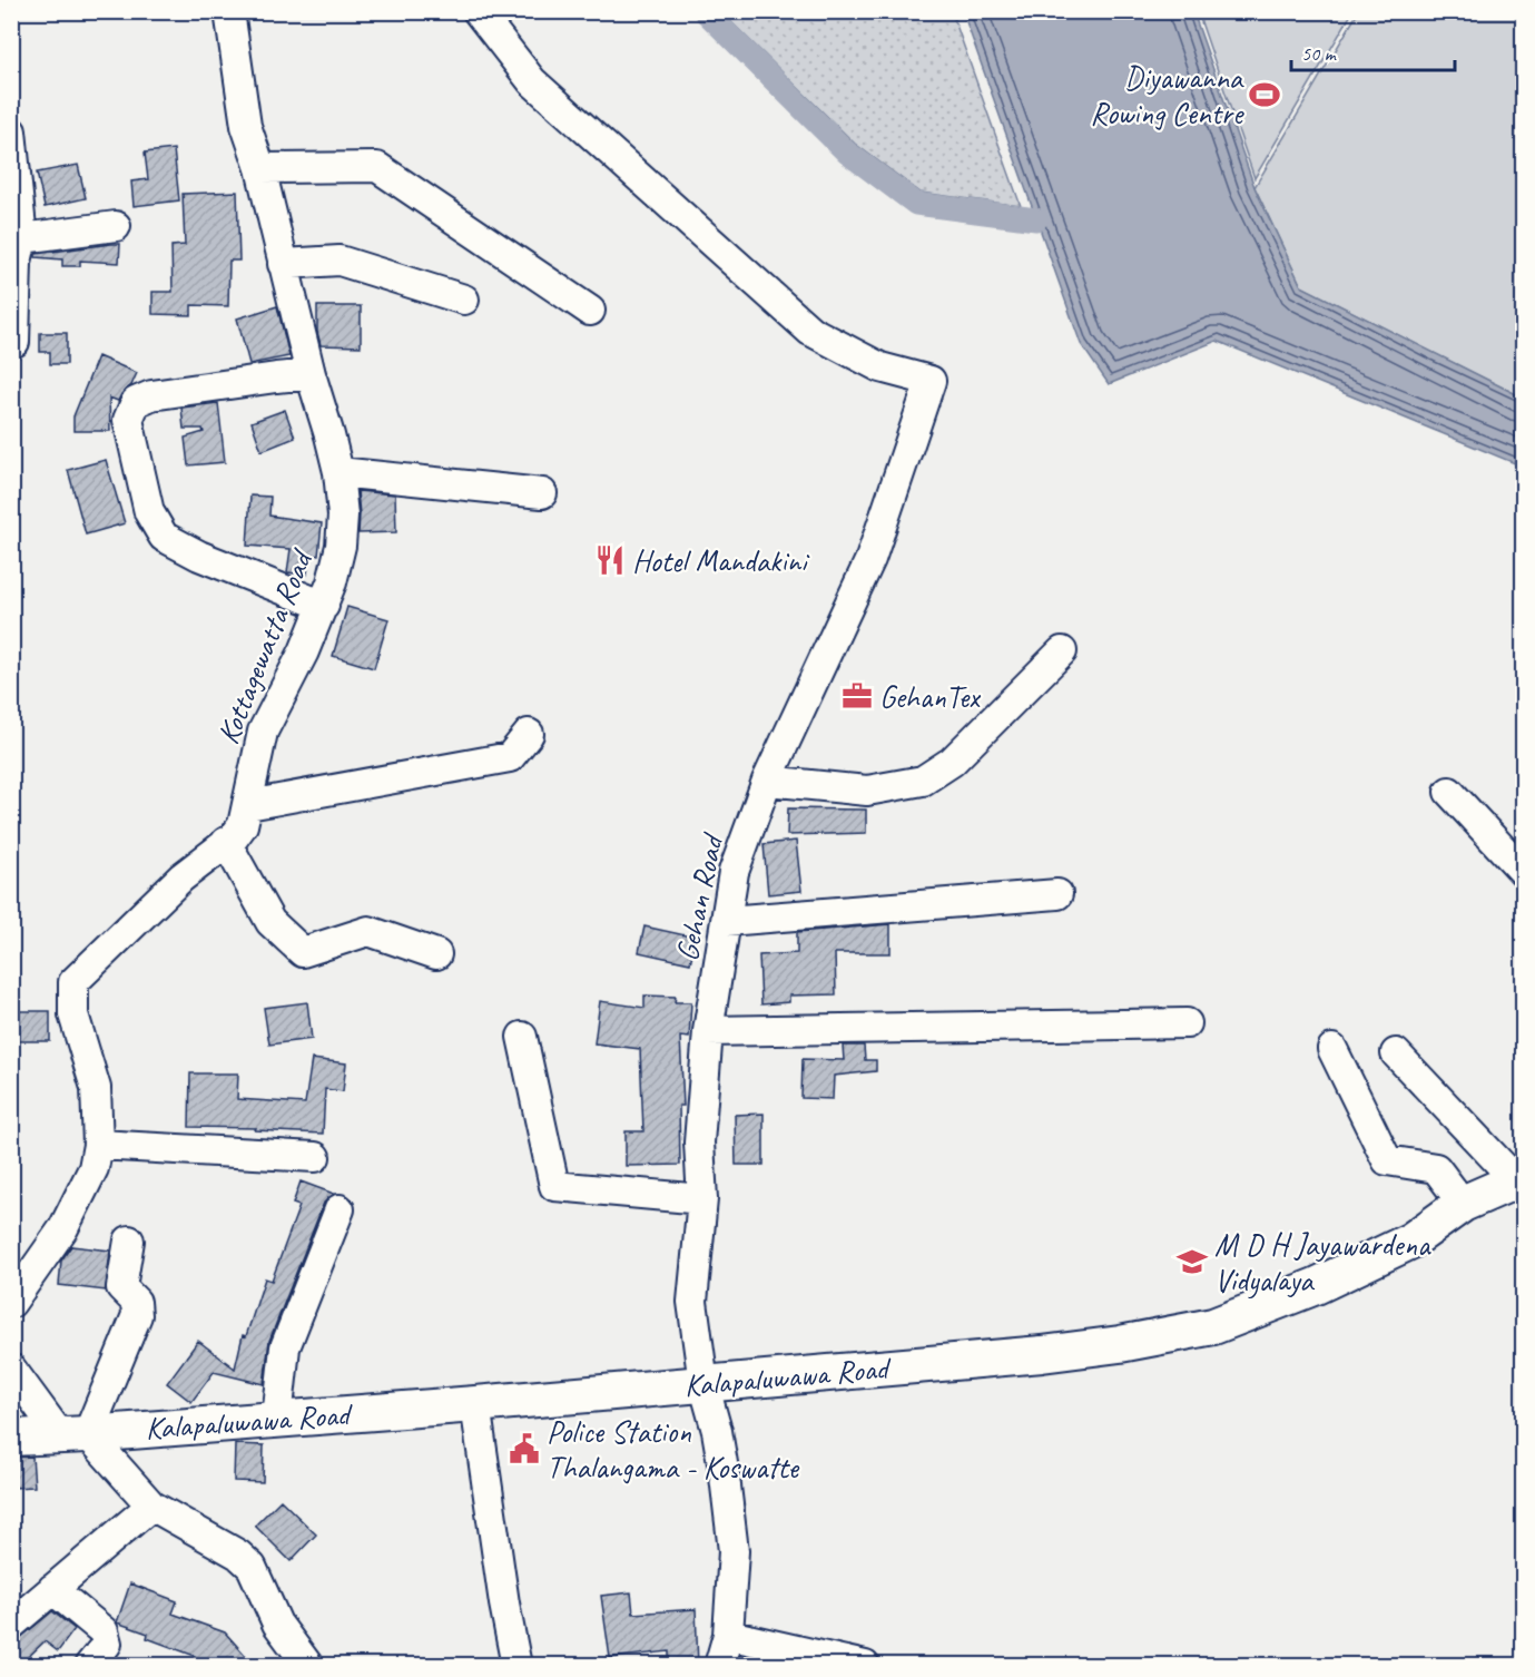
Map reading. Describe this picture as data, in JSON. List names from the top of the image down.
{
  "streets": {
    "main road": ["Kalapaluwawa Road"],
    "street": ["Kottagewatta Road", "Gehan Road"]
  },
  "crossings": [
    ["Gehan Road", "Kalapaluwawa Road"]
  ],
  "places": {
    "sports": ["Diyawanna Rowing Centre"],
    "restaurant": ["Hotel Mandakini"],
    "office": ["GehanTex"],
    "school or university": ["M D H Jayawardena Vidyalaya"],
    "public building": ["Police Station Thalangama - Koswatte"]
  },
  "scale_bar": "50 m"
}
